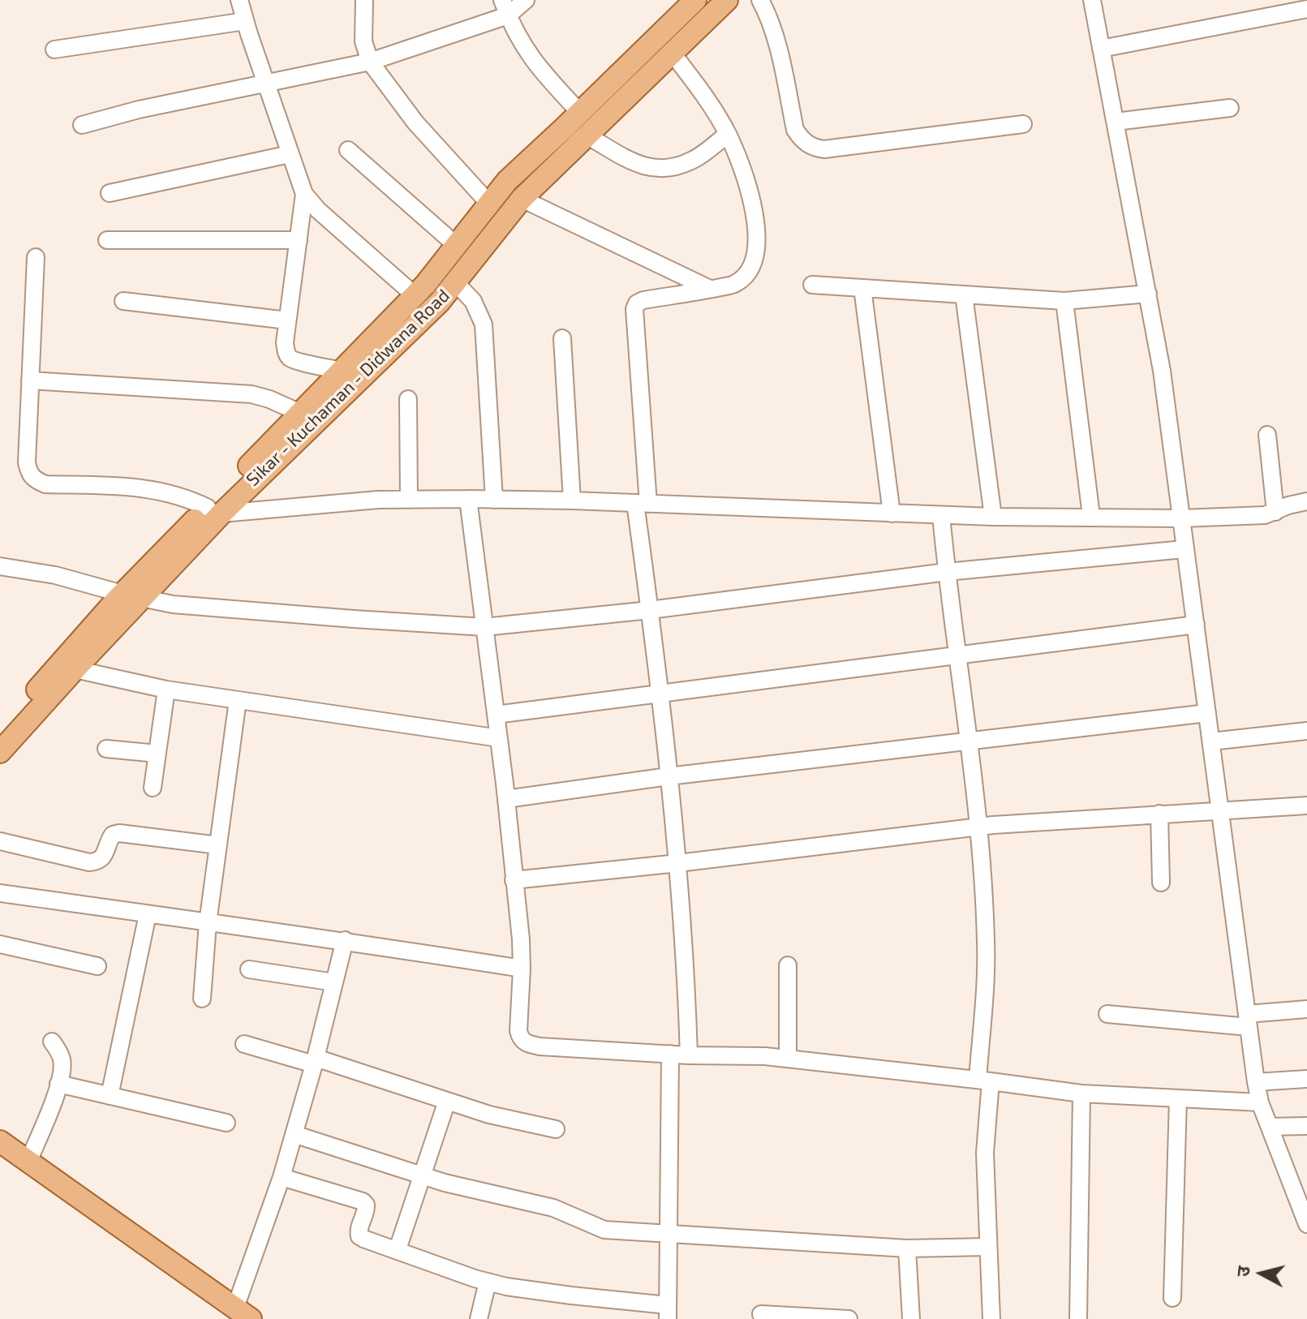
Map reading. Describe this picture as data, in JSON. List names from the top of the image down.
{
  "streets": {
    "main road": ["Sikar - Kuchaman - Didwana Road"]
  },
  "north": "left"
}
